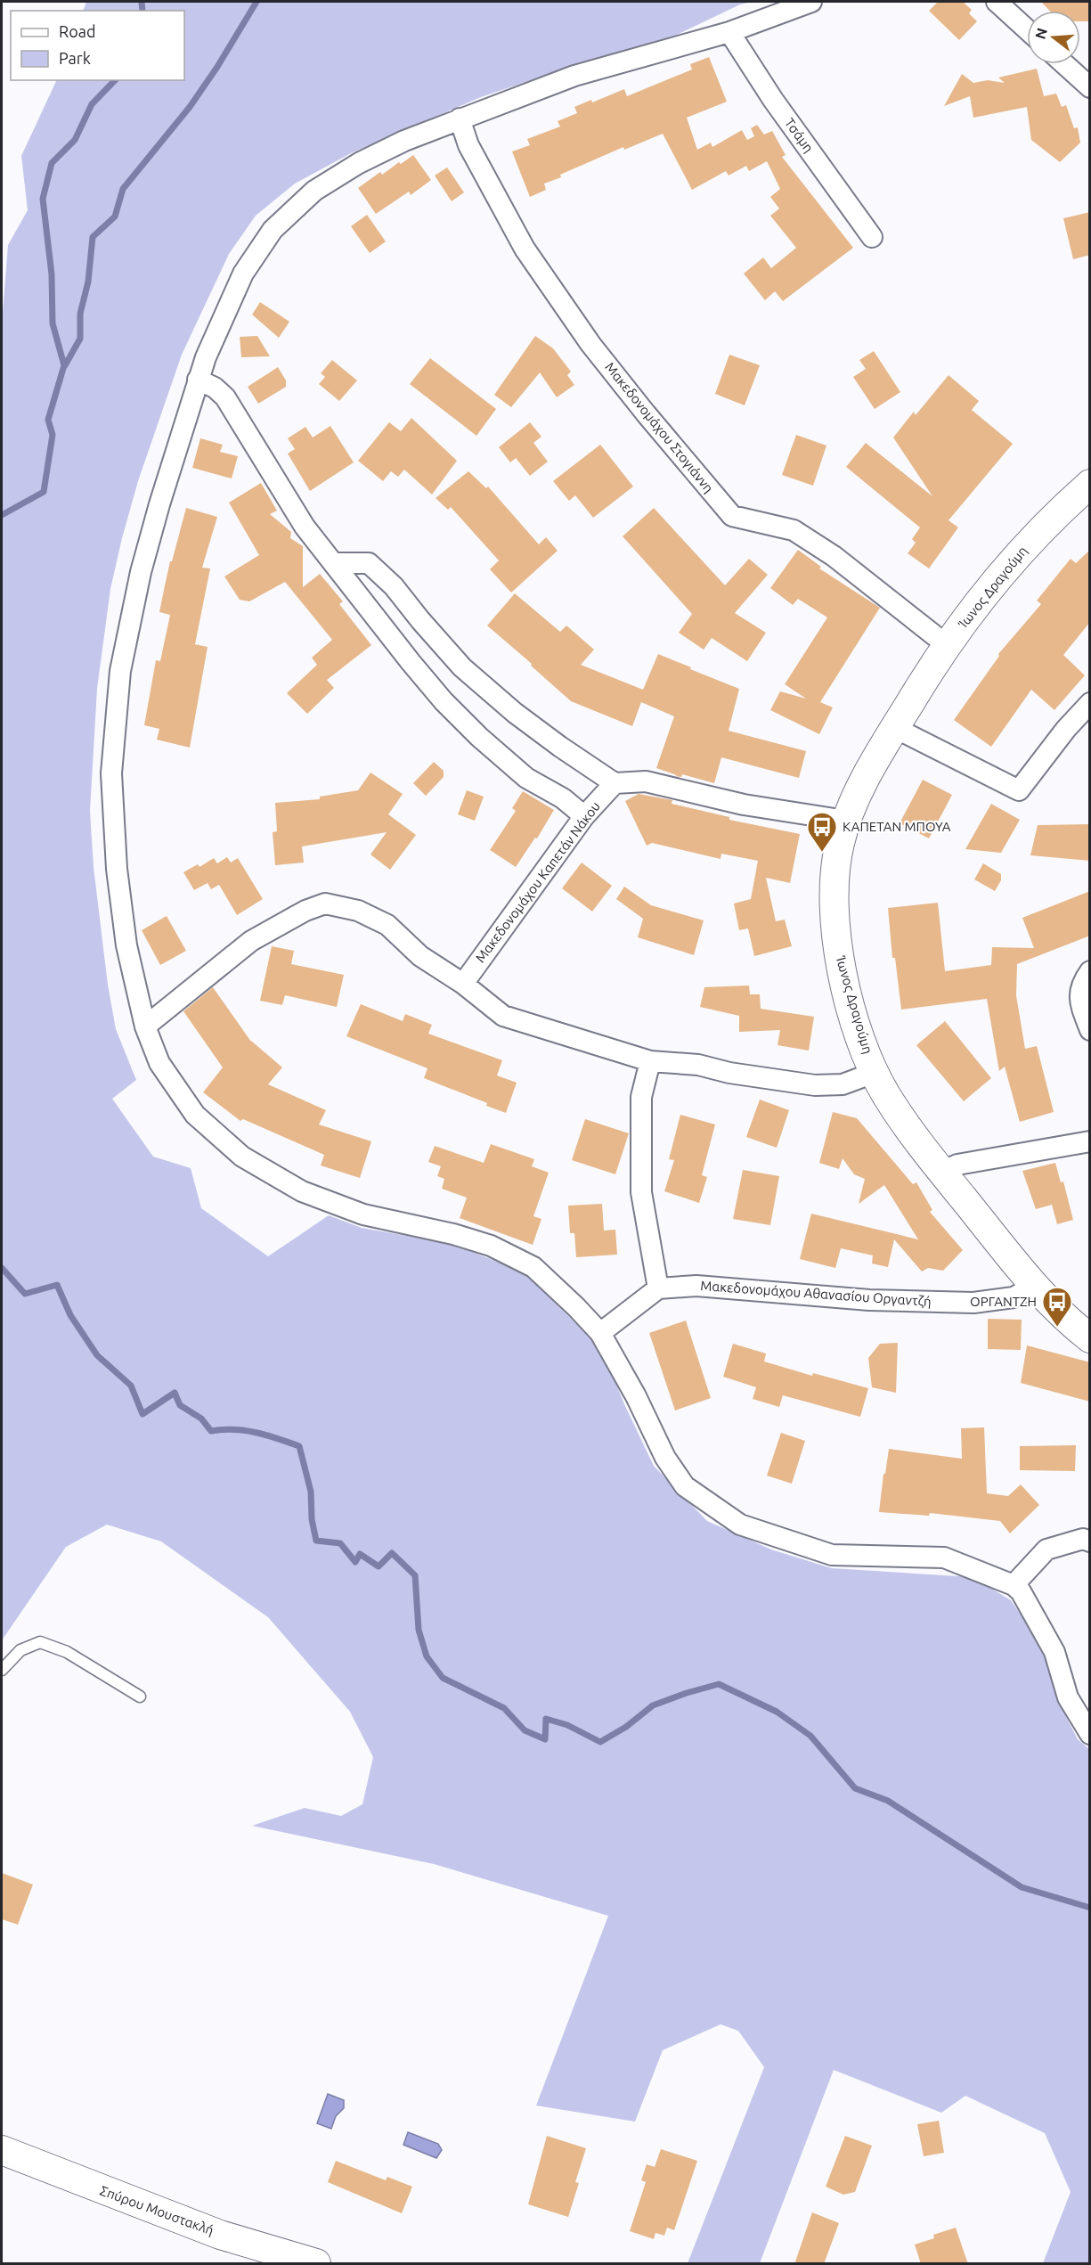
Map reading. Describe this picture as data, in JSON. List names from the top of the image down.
{
  "streets": {
    "street": [
      "Τσάμη",
      "Μακεδονομάχου Στογιάννη",
      "Ίωνος Δραγούμη",
      "Μακεδονομάχου Καπετάν Νάκου",
      "Μακεδονομάχου Αθανασίου Οργαντζή",
      "Σπύρου Μουστακλή"
    ]
  },
  "crossings": [
    ["Μακεδονομάχου Στογιάννη", "Ίωνος Δραγούμη"],
    ["Ίωνος Δραγούμη", "Μακεδονομάχου Αθανασίου Οργαντζή"]
  ],
  "places": {
    "bus stop": ["ΚΑΠΕΤΑΝ ΜΠΟΥΑ", "ΟΡΓΑΝΤΖΗ"]
  },
  "legend": ["Road", "Park"],
  "north": "left"
}
